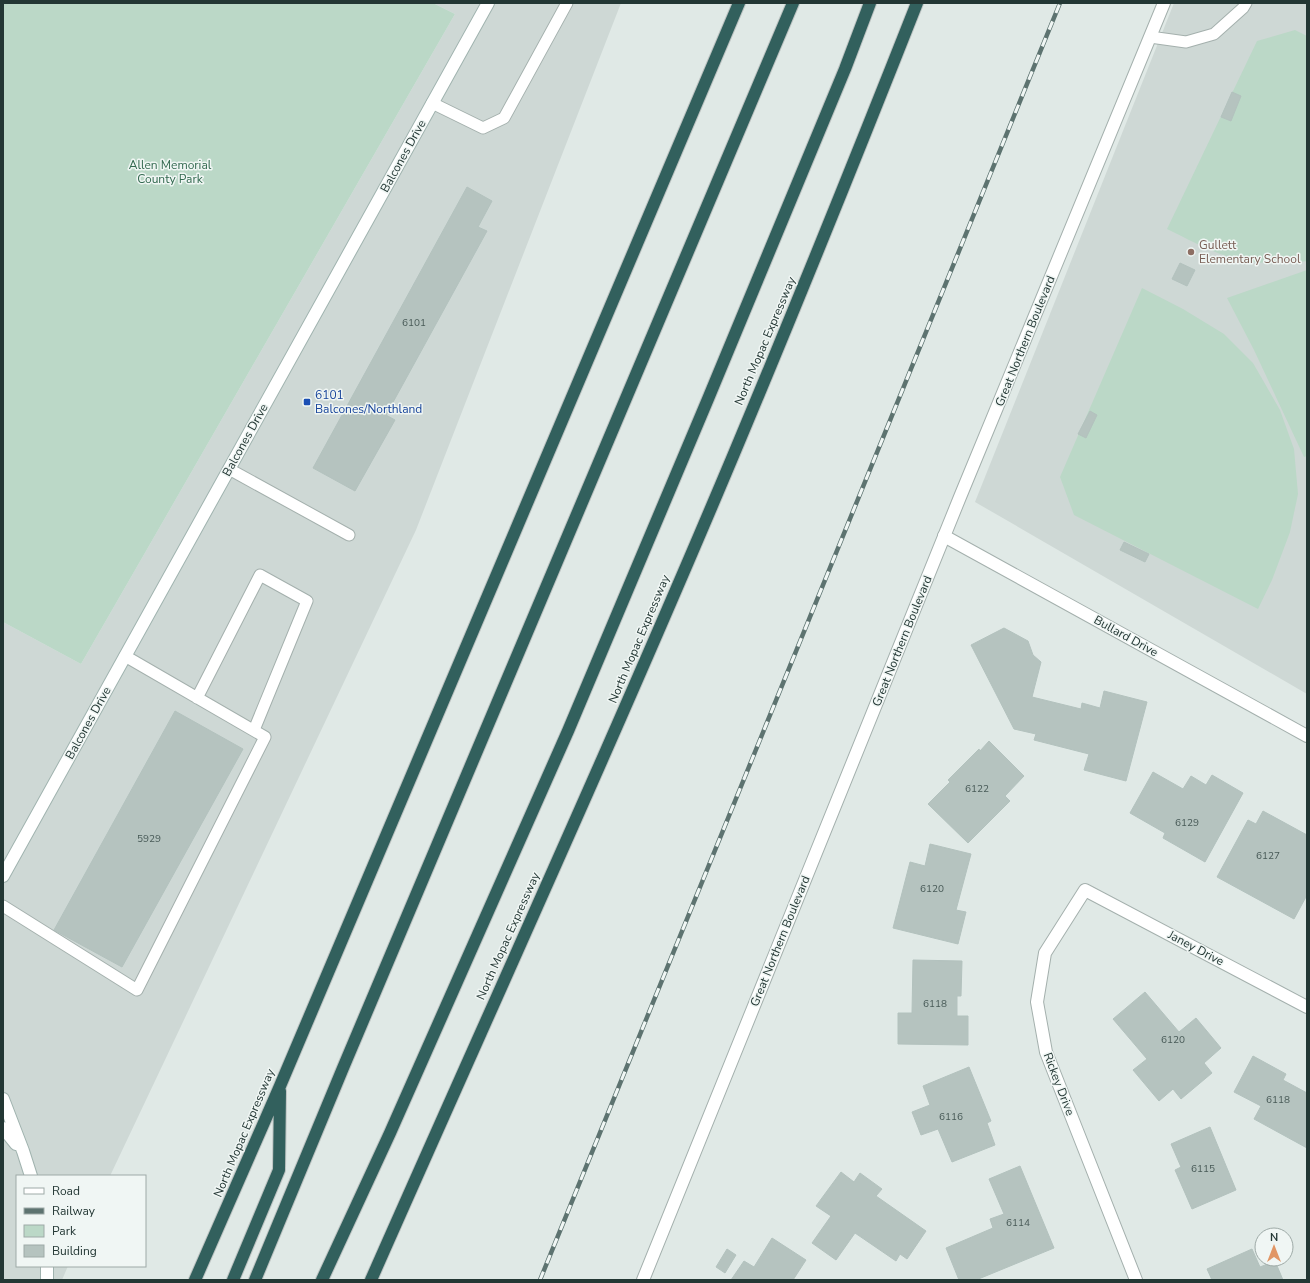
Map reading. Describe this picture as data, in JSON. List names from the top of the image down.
{
  "streets": {
    "highway": ["North Mopac Expressway"],
    "street": [
      "Balcones Drive",
      "Great Northern Boulevard",
      "Bullard Drive",
      "Janey Drive",
      "Rickey Drive"
    ]
  },
  "crossings": [
    ["Great Northern Boulevard", "Bullard Drive"],
    ["Janey Drive", "Rickey Drive"]
  ],
  "parks": ["Allen Memorial County Park"],
  "places": {
    "other": ["Gullett Elementary School"],
    "transit": ["6101 Balcones/Northland"]
  },
  "house_numbers": [
    "6101",
    "6122",
    "6129",
    "5929",
    "6127",
    "6120",
    "6118",
    "6120",
    "6118",
    "6116",
    "6115",
    "6114"
  ],
  "legend": [
    "Road",
    "Railway",
    "Park",
    "Building"
  ],
  "north": "top"
}
